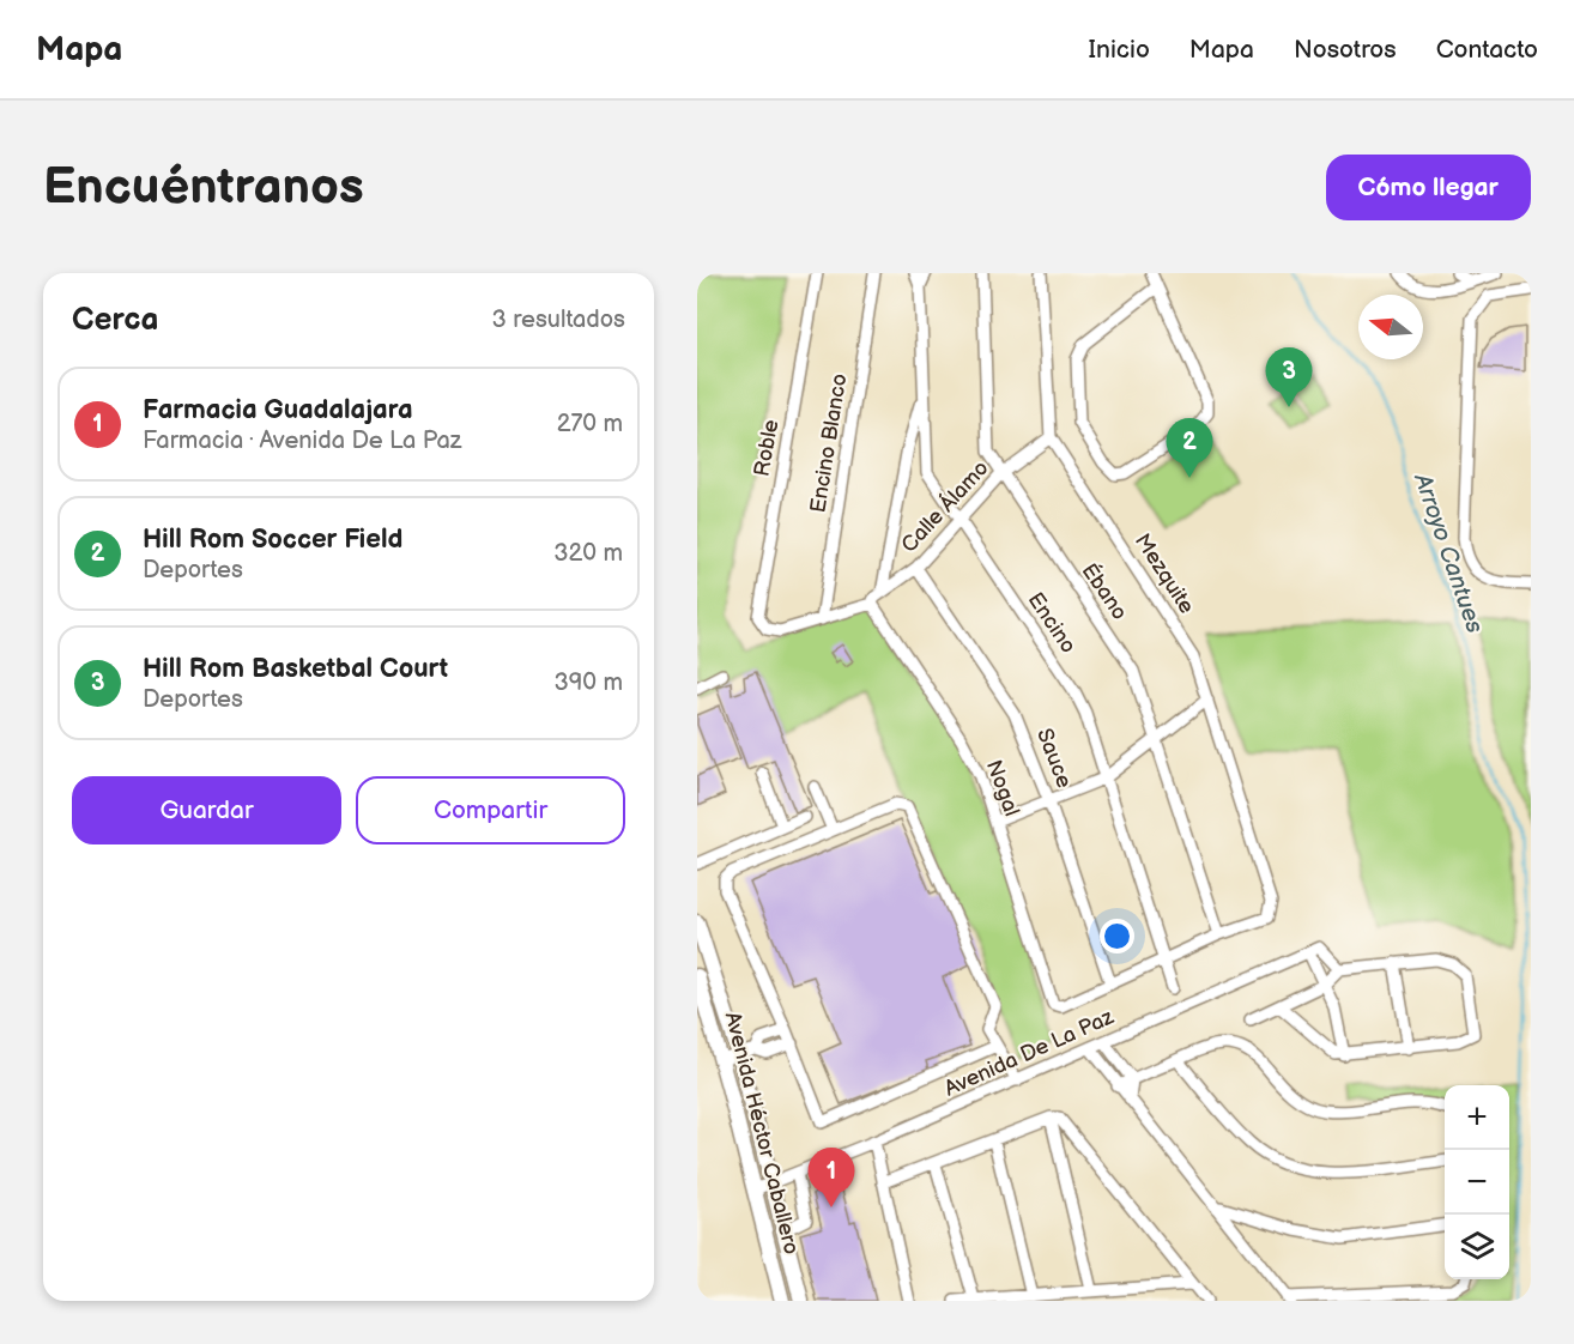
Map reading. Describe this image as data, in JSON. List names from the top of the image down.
{
  "streets": {
    "main road": ["Avenida Héctor Caballero"],
    "street": [
      "Encino Blanco",
      "Roble",
      "Calle Álamo",
      "Mezquite",
      "Ébano",
      "Encino",
      "Sauce",
      "Nogal",
      "Avenida De La Paz"
    ]
  },
  "crossings": [
    ["Encino Blanco", "Roble"],
    ["Calle Álamo", "Mezquite"],
    ["Calle Álamo", "Ébano"],
    ["Calle Álamo", "Encino"],
    ["Calle Álamo", "Sauce"],
    ["Calle Álamo", "Nogal"],
    ["Mezquite", "Ébano"],
    ["Sauce", "Nogal"],
    ["Avenida De La Paz", "Avenida Héctor Caballero"]
  ],
  "water": ["Arroyo Cantues"],
  "north": "left",
  "page": {
    "header": "Mapa",
    "nav": [
      "Inicio",
      "Mapa",
      "Nosotros",
      "Contacto"
    ],
    "buttons": [
      "Cómo llegar",
      ["Guardar", "Compartir"]
    ],
    "title": "Encuéntranos",
    "heading": ["Cerca", "3 resultados"],
    "pins": ["3", "2", "1"],
    "list": [
      {
        "mark": "1",
        "name": "Farmacia Guadalajara",
        "note": "Farmacia · Avenida De La Paz",
        "value": "270 m"
      },
      {
        "mark": "2",
        "name": "Hill Rom Soccer Field",
        "note": "Deportes",
        "value": "320 m"
      },
      {
        "mark": "3",
        "name": "Hill Rom Basketbal Court",
        "note": "Deportes",
        "value": "390 m"
      }
    ],
    "map_buttons": ["+", "−"]
  }
}
